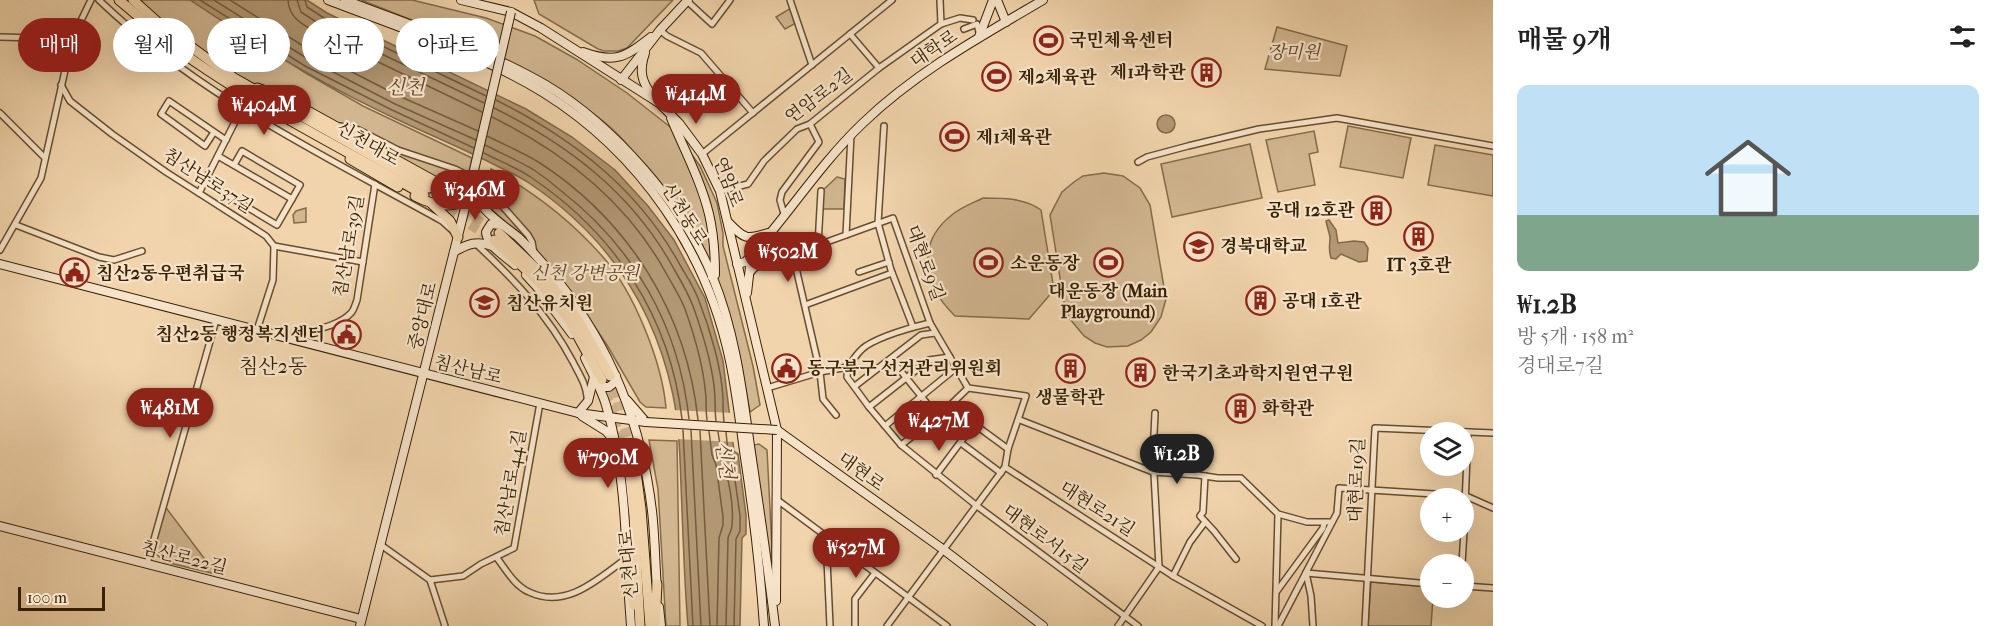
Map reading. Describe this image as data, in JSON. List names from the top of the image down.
{
  "streets": {
    "highway": ["신천대로"],
    "main road": [
      "대학로",
      "연암로",
      "신천동로",
      "중앙대로",
      "침산남로",
      "대현로",
      "침산로22길"
    ],
    "street": [
      "연암로2길",
      "침산남로37길",
      "침산남로39길",
      "대현로9길",
      "대현로19길",
      "침산남로44길",
      "대현로21길",
      "대현로서15길"
    ]
  },
  "crossings": [
    ["대학로", "연암로"],
    ["연암로2길", "연암로"],
    ["연암로", "신천동로"],
    ["연암로", "중앙대로"],
    ["연암로", "대현로"],
    ["침산남로39길", "침산남로"],
    ["중앙대로", "침산남로"],
    ["중앙대로", "침산로22길"],
    ["침산남로", "침산남로44길"]
  ],
  "districts": ["침산2동"],
  "water": ["신천"],
  "parks": ["장미원", "신천 강변공원"],
  "places": {
    "sports": [
      "국민체육센터",
      "제2체육관",
      "제1체육관",
      "대운동장 (Main Playground)",
      "소운동장"
    ],
    "building": [
      "제1과학관",
      "공대 12호관",
      "IT 3호관",
      "공대 1호관",
      "생물학관",
      "한국기초과학지원연구원",
      "화학관"
    ],
    "school or university": ["경북대학교", "침산유치원"],
    "public building": ["침산2동우편취급국", "침산2동 행정복지센터", "동구북구 선거관리위원회"]
  },
  "scale_bar": "100 m",
  "page": {
    "heading": "매물 9개",
    "chip": [
      "매매",
      "월세",
      "필터",
      "신규",
      "아파트"
    ],
    "list": [
      {
        "name": "₩1.2B",
        "note": "방 5개 · 158 m² · 경대로7길"
      }
    ],
    "price": [
      "₩414M",
      "₩404M",
      "₩346M",
      "₩502M",
      "₩481M",
      "₩427M",
      "₩1.2B",
      "₩790M",
      "₩527M"
    ],
    "map_buttons": ["+", "−"],
    "scale": "100 m"
  }
}
